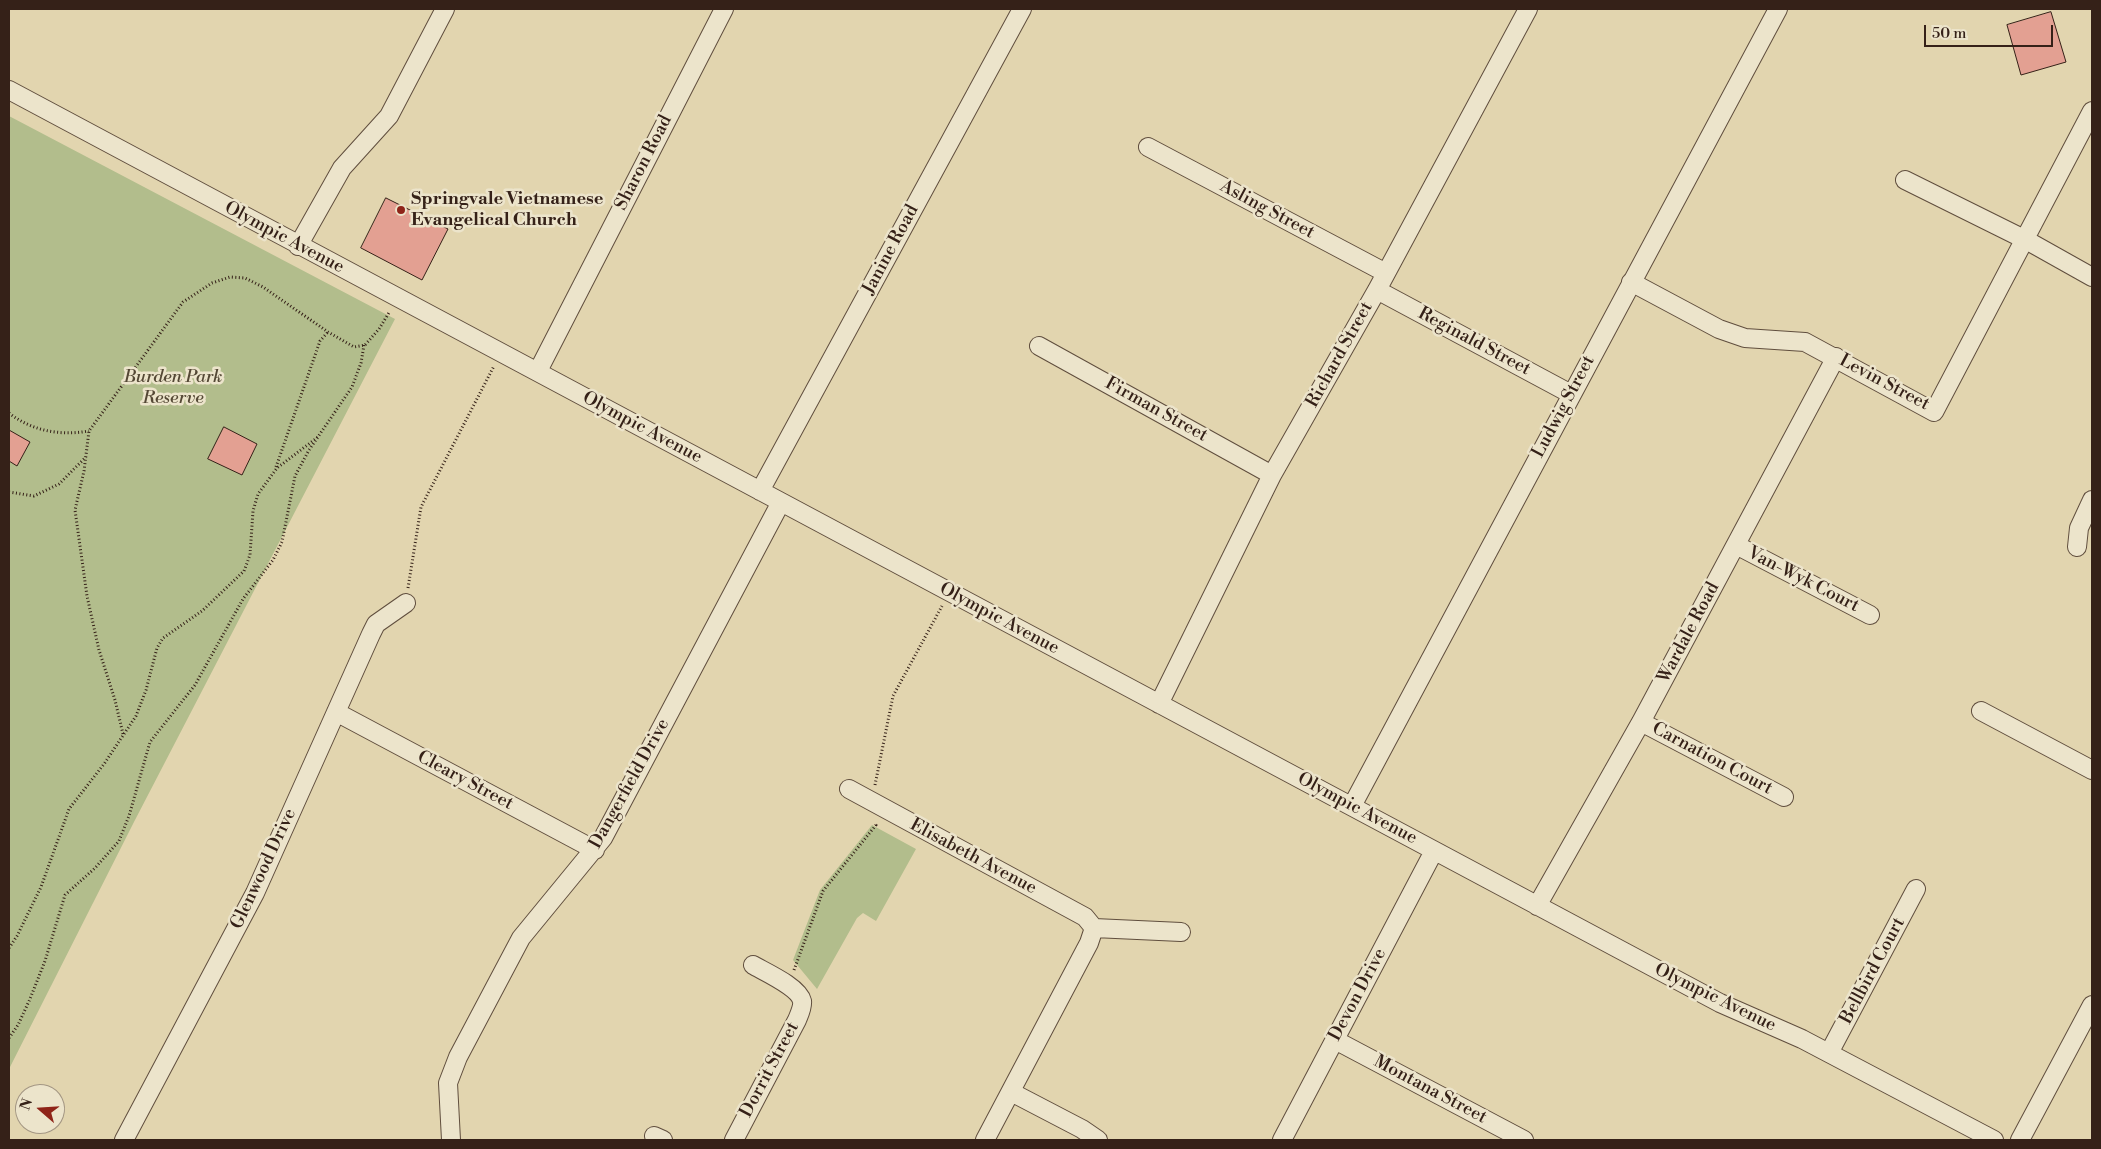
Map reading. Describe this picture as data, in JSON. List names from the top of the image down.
{
  "streets": {
    "street": [
      "Sharon Road",
      "Asling Street",
      "Olympic Avenue",
      "Janine Road",
      "Reginald Street",
      "Richard Street",
      "Levin Street",
      "Ludwig Street",
      "Firman Street",
      "Van-Wyk Court",
      "Wardale Road",
      "Carnation Court",
      "Cleary Street",
      "Dangerfield Drive",
      "Elisabeth Avenue",
      "Glenwood Drive",
      "Bellbird Court",
      "Devon Drive",
      "Dorrit Street",
      "Montana Street"
    ]
  },
  "crossings": [
    ["Sharon Road", "Olympic Avenue"],
    ["Asling Street", "Richard Street"],
    ["Olympic Avenue", "Janine Road"],
    ["Olympic Avenue", "Richard Street"],
    ["Olympic Avenue", "Ludwig Street"],
    ["Olympic Avenue", "Wardale Road"],
    ["Olympic Avenue", "Dangerfield Drive"],
    ["Olympic Avenue", "Bellbird Court"],
    ["Olympic Avenue", "Devon Drive"],
    ["Reginald Street", "Richard Street"],
    ["Reginald Street", "Ludwig Street"],
    ["Richard Street", "Firman Street"],
    ["Levin Street", "Ludwig Street"],
    ["Levin Street", "Wardale Road"],
    ["Van-Wyk Court", "Wardale Road"],
    ["Wardale Road", "Carnation Court"],
    ["Cleary Street", "Dangerfield Drive"],
    ["Cleary Street", "Glenwood Drive"],
    ["Devon Drive", "Montana Street"]
  ],
  "parks": ["Burden Park Reserve"],
  "places": ["Springvale Vietnamese Evangelical Church"],
  "scale_bar": "50 m",
  "north": "left"
}
